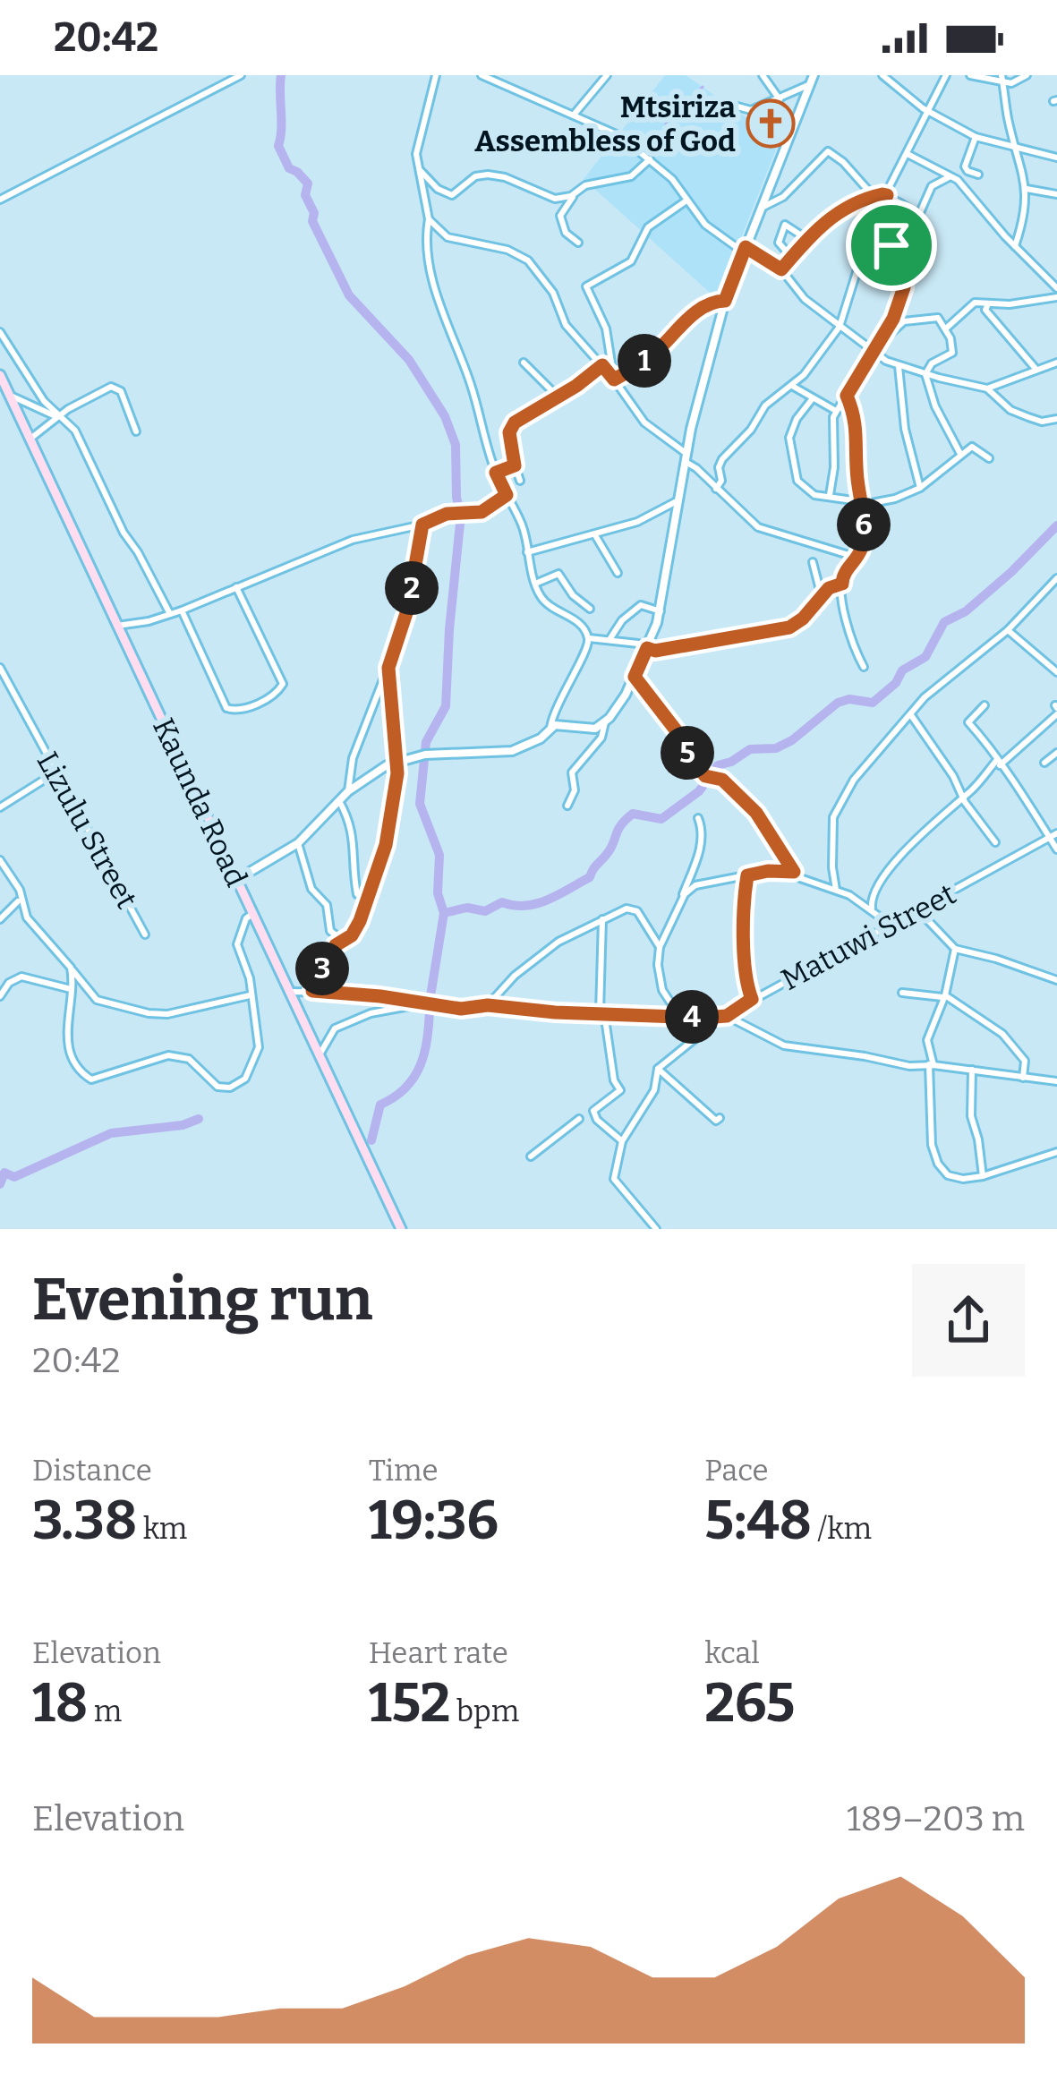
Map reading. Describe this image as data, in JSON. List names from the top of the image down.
{
  "streets": {
    "main road": ["Kaunda Road"],
    "street": ["Lizulu Street", "Matuwi Street"]
  },
  "places": {
    "church": ["Mtsiriza Assembless of God"]
  },
  "page": {
    "status": "20:42",
    "pins": [
      "1",
      "6",
      "2",
      "5",
      "3",
      "4"
    ],
    "heading": ["Evening run", "20:42"],
    "stats": [
      ["Distance", "3.38 km"],
      ["Time", "19:36"],
      ["Pace", "5:48 /km"],
      ["Elevation", "18 m"],
      ["Heart rate", "152 bpm"],
      ["kcal", "265"]
    ],
    "chart": ["Elevation", "189–203 m"]
  }
}
